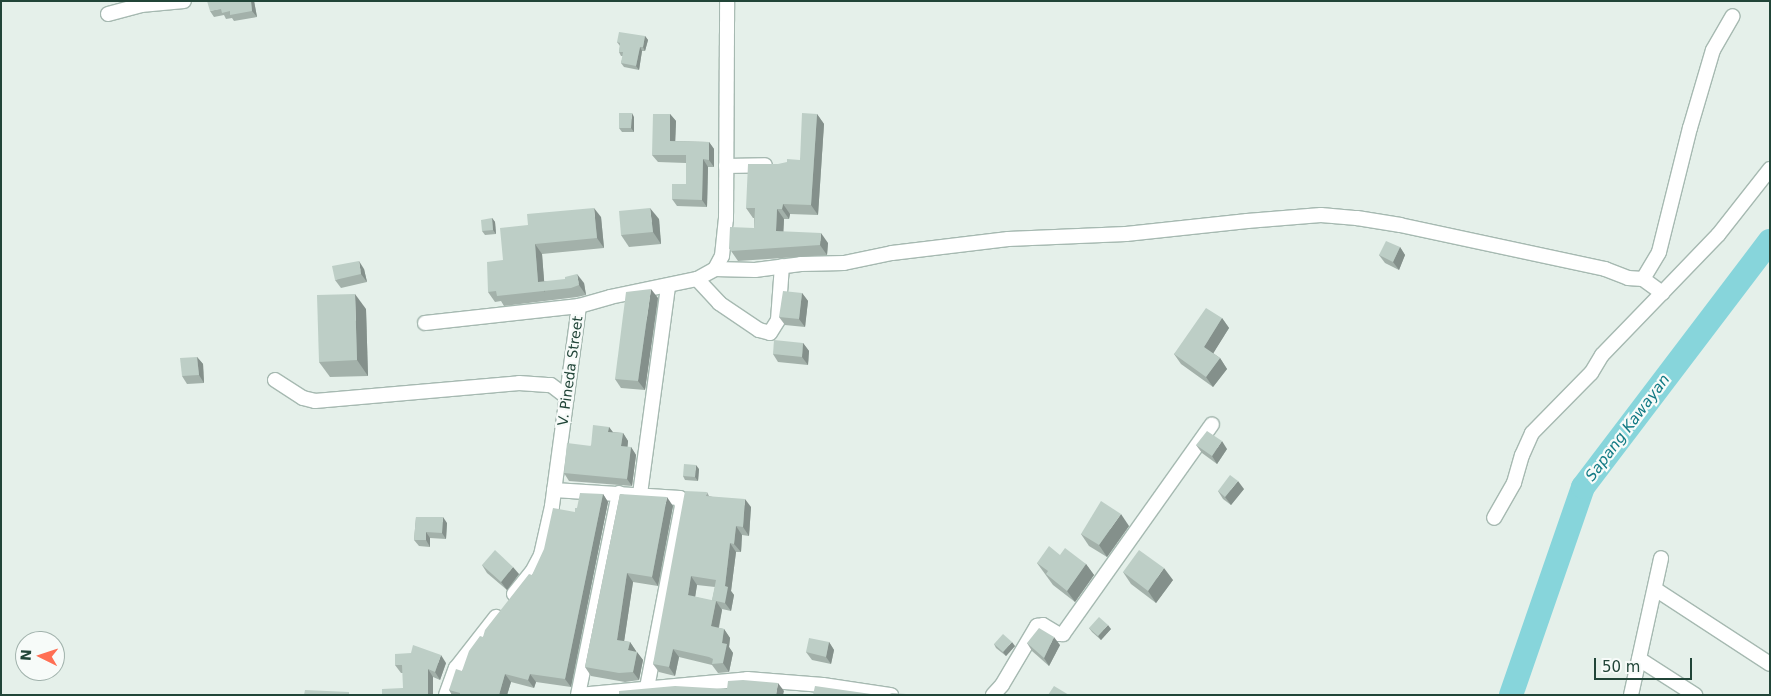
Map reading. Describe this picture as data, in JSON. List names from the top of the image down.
{
  "streets": {
    "street": ["V. Pineda Street"]
  },
  "water": ["Sapang Kawayan"],
  "scale_bar": "50 m",
  "north": "left"
}
